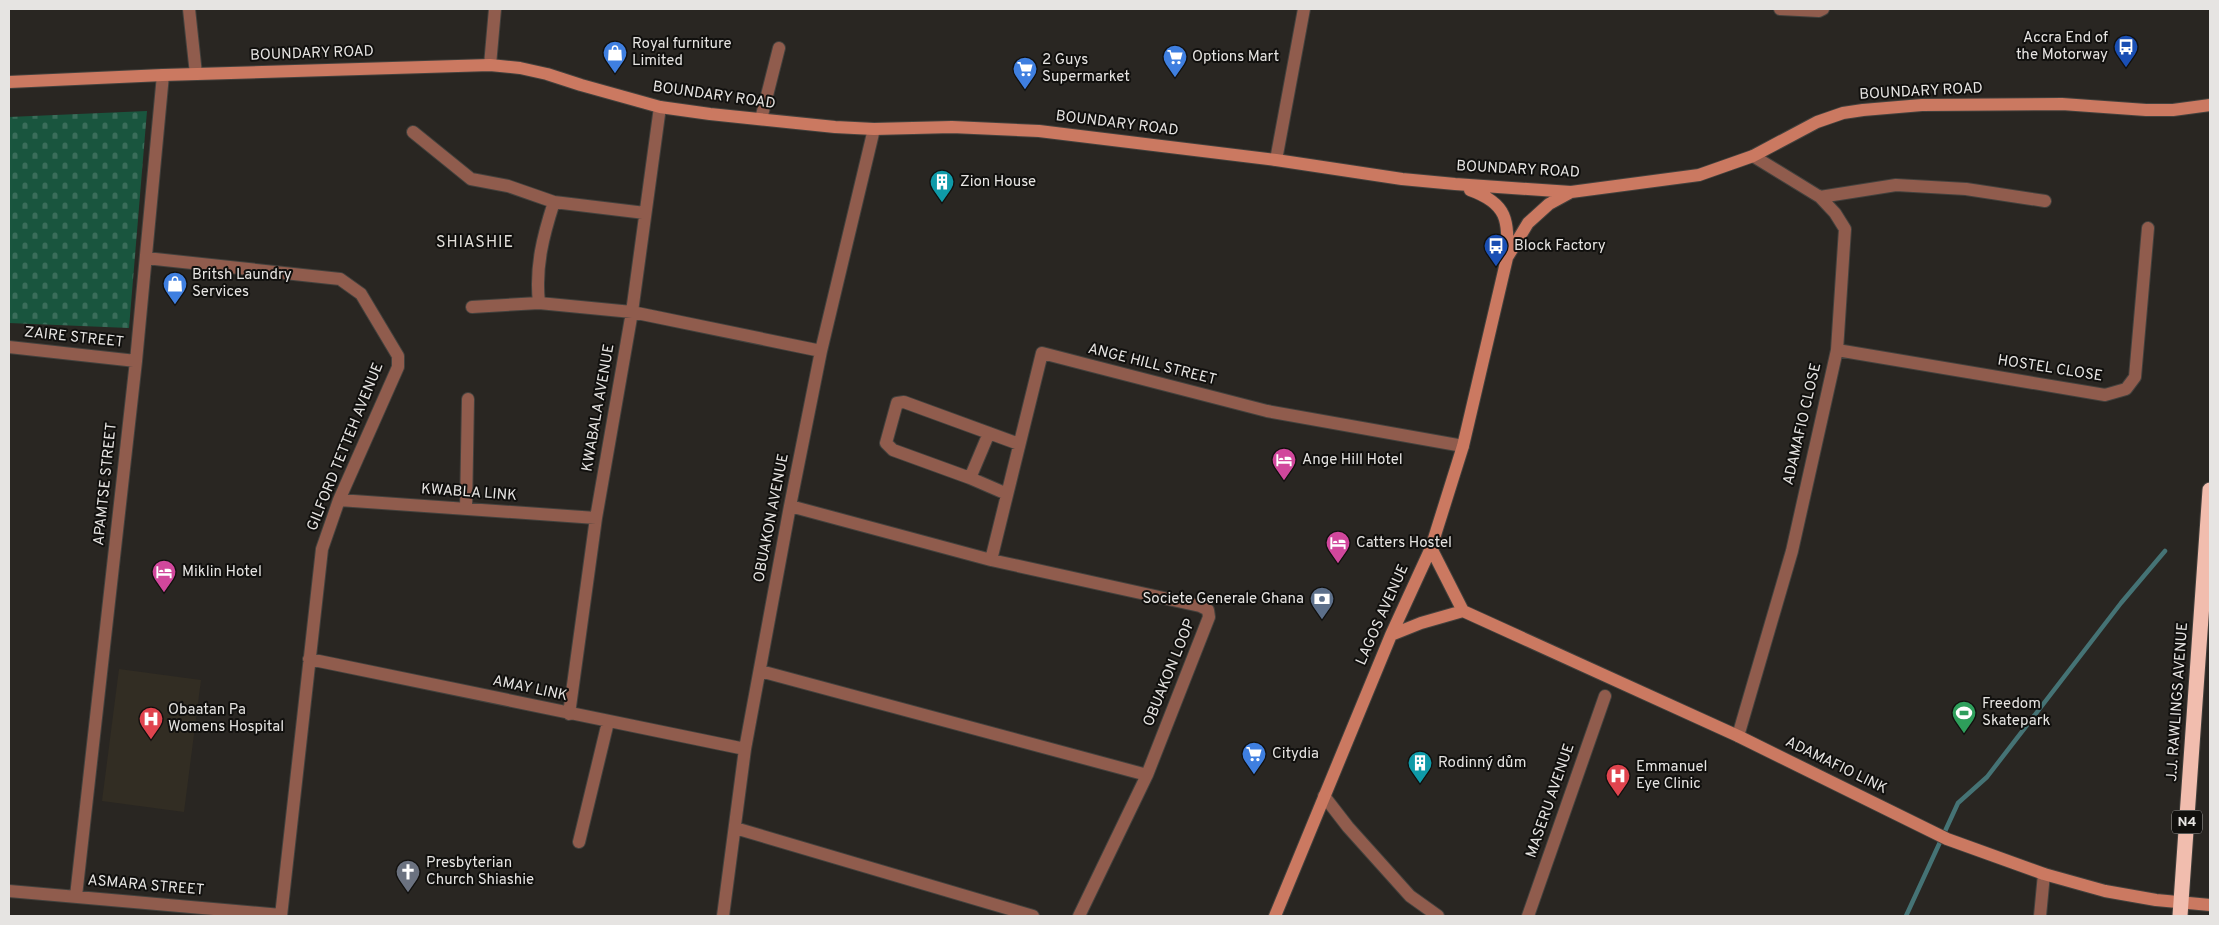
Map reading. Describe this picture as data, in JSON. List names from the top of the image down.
{
  "streets": {
    "highway": ["J.J. RAWLINGS AVENUE", "N4"],
    "main road": ["BOUNDARY ROAD", "LAGOS AVENUE", "ADAMAFIO LINK"],
    "street": [
      "ZAIRE STREET",
      "ANGE HILL STREET",
      "HOSTEL CLOSE",
      "KWABALA AVENUE",
      "ADAMAFIO CLOSE",
      "GILFORD TETTEH AVENUE",
      "APAMTSE STREET",
      "KWABLA LINK",
      "OBUAKON AVENUE",
      "OBUAKON LOOP",
      "AMAY LINK",
      "MASERU AVENUE",
      "ASMARA STREET"
    ]
  },
  "crossings": [
    ["BOUNDARY ROAD", "KWABALA AVENUE"],
    ["BOUNDARY ROAD", "ADAMAFIO CLOSE"],
    ["BOUNDARY ROAD", "APAMTSE STREET"],
    ["BOUNDARY ROAD", "OBUAKON AVENUE"],
    ["BOUNDARY ROAD", "LAGOS AVENUE"],
    ["ZAIRE STREET", "APAMTSE STREET"],
    ["ANGE HILL STREET", "LAGOS AVENUE"],
    ["ANGE HILL STREET", "OBUAKON LOOP"],
    ["HOSTEL CLOSE", "ADAMAFIO CLOSE"],
    ["KWABALA AVENUE", "KWABLA LINK"],
    ["KWABALA AVENUE", "AMAY LINK"],
    ["ADAMAFIO CLOSE", "ADAMAFIO LINK"],
    ["GILFORD TETTEH AVENUE", "APAMTSE STREET"],
    ["GILFORD TETTEH AVENUE", "KWABLA LINK"],
    ["GILFORD TETTEH AVENUE", "AMAY LINK"],
    ["GILFORD TETTEH AVENUE", "ASMARA STREET"],
    ["APAMTSE STREET", "ASMARA STREET"],
    ["OBUAKON AVENUE", "OBUAKON LOOP"],
    ["OBUAKON AVENUE", "AMAY LINK"],
    ["J.J. RAWLINGS AVENUE", "ADAMAFIO LINK"]
  ],
  "districts": ["SHIASHIE"],
  "places": {
    "bus stop": ["Accra End of the Motorway", "Block Factory"],
    "shop": ["Royal furniture Limited", "Britsh Laundry Services"],
    "supermarket": ["Options Mart", "2 Guys Supermarket", "Citydia"],
    "building": ["Zion House", "Rodinný dům"],
    "hotel": ["Ange Hill Hotel", "Catters Hostel", "Miklin Hotel"],
    "bank": ["Societe Generale Ghana"],
    "sports": ["Freedom Skatepark"],
    "hospital": ["Obaatan Pa Womens Hospital", "Emmanuel Eye Clinic"],
    "church": ["Presbyterian Church Shiashie"]
  }
}
